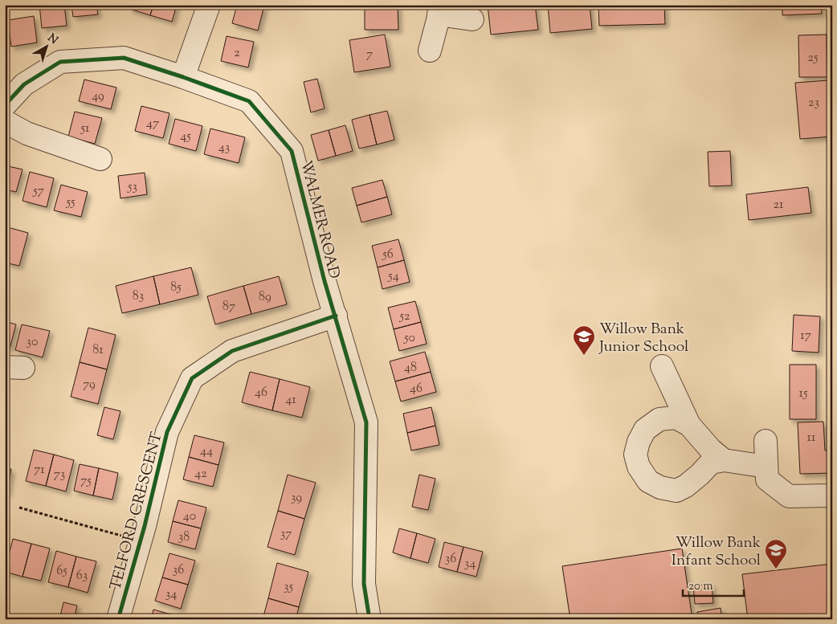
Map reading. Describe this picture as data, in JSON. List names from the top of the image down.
{
  "streets": {
    "street": ["WALMER ROAD", "TELFORD CRESCENT"]
  },
  "crossings": [
    ["WALMER ROAD", "TELFORD CRESCENT"]
  ],
  "places": {
    "school or university": ["Willow Bank Junior School", "Willow Bank Infant School"]
  },
  "house_numbers": [
    "2",
    "7",
    "25",
    "49",
    "23",
    "47",
    "51",
    "45",
    "43",
    "53",
    "57",
    "55",
    "21",
    "56",
    "54",
    "85",
    "83",
    "89",
    "87",
    "52",
    "17",
    "50",
    "30",
    "81",
    "48",
    "79",
    "46",
    "46",
    "15",
    "41",
    "11",
    "44",
    "71",
    "42",
    "73",
    "75",
    "39",
    "40",
    "37",
    "38",
    "36",
    "34",
    "36",
    "65",
    "63",
    "35",
    "34"
  ],
  "scale_bar": "20 m",
  "north": "top right"
}
